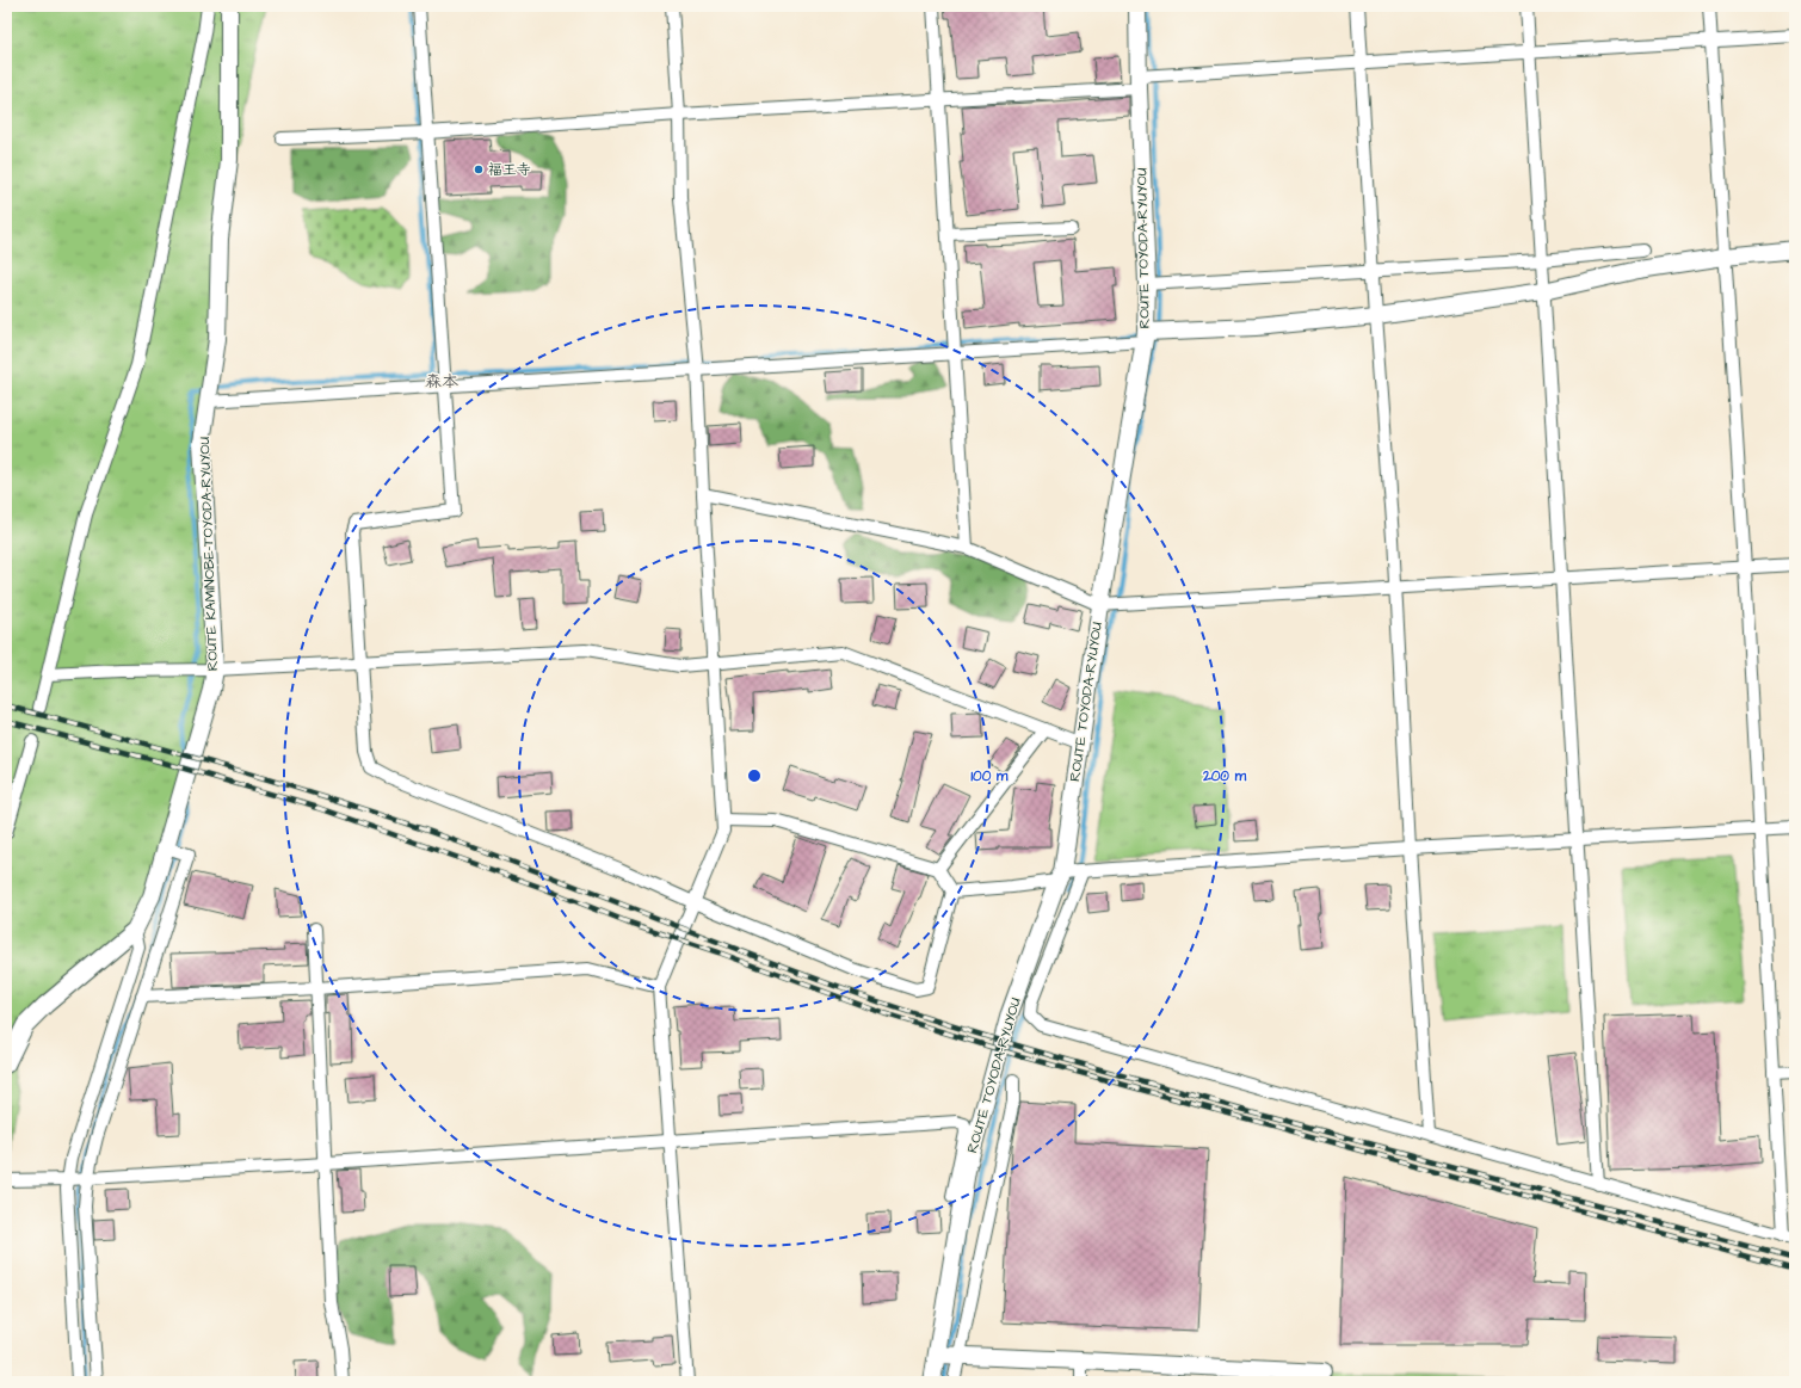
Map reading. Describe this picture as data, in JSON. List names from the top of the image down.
{
  "streets": {
    "main road": ["ROUTE TOYODA-RYUYOU", "ROUTE KAMINOBE-TOYODA-RYUYOU"]
  },
  "districts": ["森本"],
  "places": ["福王寺"],
  "rings": ["100 m", "200 m"]
}
